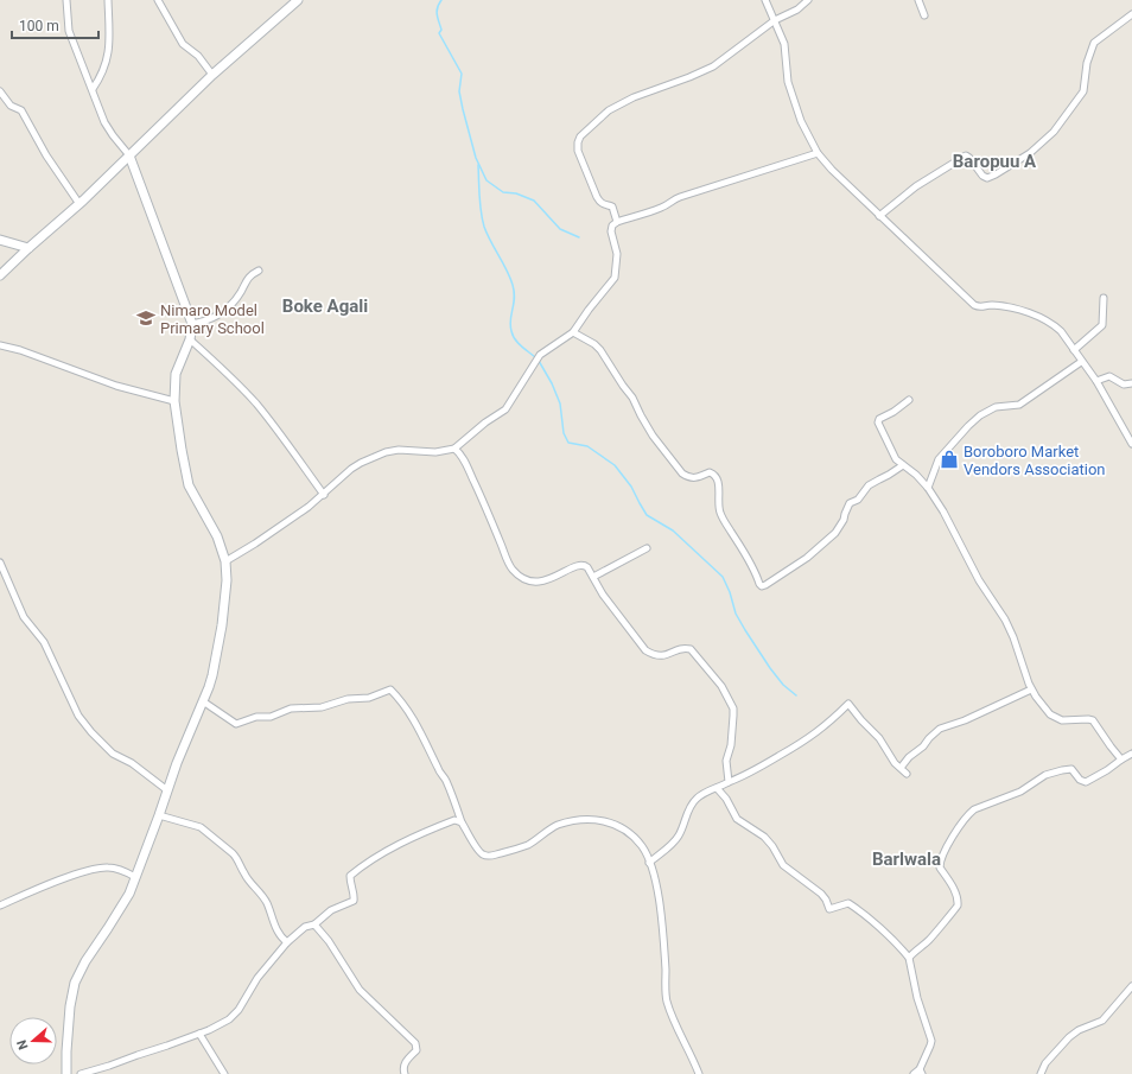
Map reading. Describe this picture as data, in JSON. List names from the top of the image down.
{
  "districts": ["Baropuu A", "Boke Agali", "Barlwala"],
  "places": {
    "school or university": ["Nimaro Model Primary School"],
    "shop": ["Boroboro Market Vendors Association"]
  },
  "scale_bar": "100 m",
  "north": "left"
}
